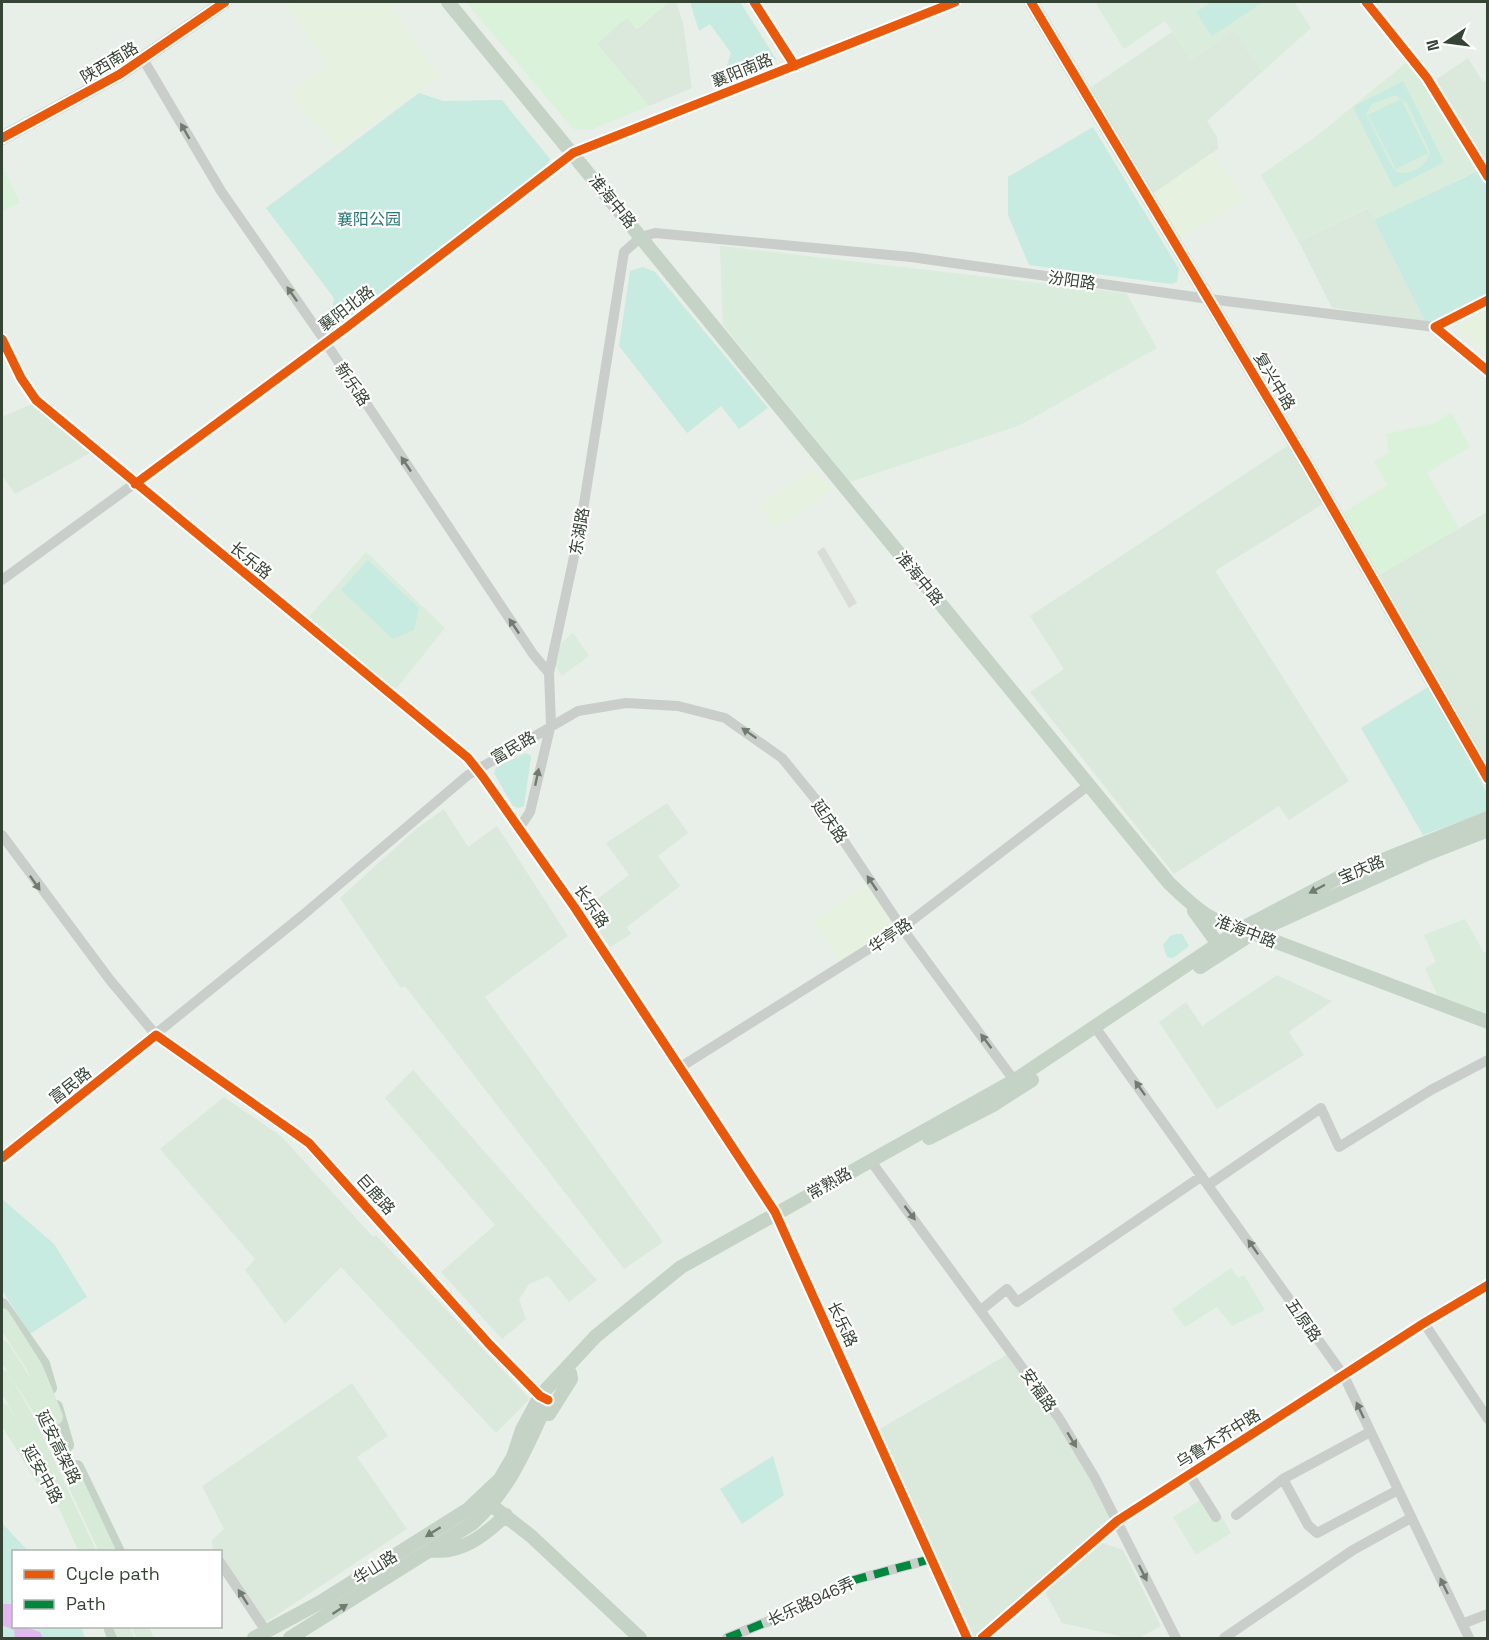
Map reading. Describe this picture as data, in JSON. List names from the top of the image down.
{
  "streets": {
    "highway": ["延安高架路"],
    "main road": [
      "陕西南路",
      "淮海中路",
      "复兴中路",
      "宝庆路",
      "常熟路",
      "延安中路",
      "华山路"
    ],
    "street": [
      "襄阳南路",
      "汾阳路",
      "襄阳北路",
      "新乐路",
      "东湖路",
      "长乐路",
      "富民路",
      "延庆路",
      "华亭路",
      "巨鹿路",
      "五原路",
      "安福路",
      "乌鲁木齐中路",
      "长乐路946弄"
    ]
  },
  "crossings": [
    ["陕西南路", "新乐路"],
    ["襄阳南路", "淮海中路"],
    ["襄阳南路", "襄阳北路"],
    ["淮海中路", "汾阳路"],
    ["淮海中路", "襄阳北路"],
    ["淮海中路", "东湖路"],
    ["淮海中路", "宝庆路"],
    ["淮海中路", "华亭路"],
    ["淮海中路", "常熟路"],
    ["汾阳路", "复兴中路"],
    ["汾阳路", "东湖路"],
    ["襄阳北路", "新乐路"],
    ["襄阳北路", "长乐路"],
    ["新乐路", "东湖路"],
    ["东湖路", "长乐路"],
    ["东湖路", "富民路"],
    ["东湖路", "延庆路"],
    ["长乐路", "富民路"],
    ["长乐路", "华亭路"],
    ["长乐路", "常熟路"],
    ["长乐路", "长乐路946弄"],
    ["富民路", "延庆路"],
    ["富民路", "巨鹿路"],
    ["延庆路", "华亭路"],
    ["延庆路", "常熟路"],
    ["宝庆路", "常熟路"],
    ["常熟路", "巨鹿路"],
    ["常熟路", "五原路"],
    ["常熟路", "安福路"],
    ["常熟路", "华山路"],
    ["五原路", "乌鲁木齐中路"],
    ["安福路", "乌鲁木齐中路"]
  ],
  "one_way": [
    "新乐路",
    "延庆路",
    "五原路",
    "安福路"
  ],
  "parks": ["襄阳公园"],
  "legend": ["Cycle path", "Path"],
  "north": "left"
}
